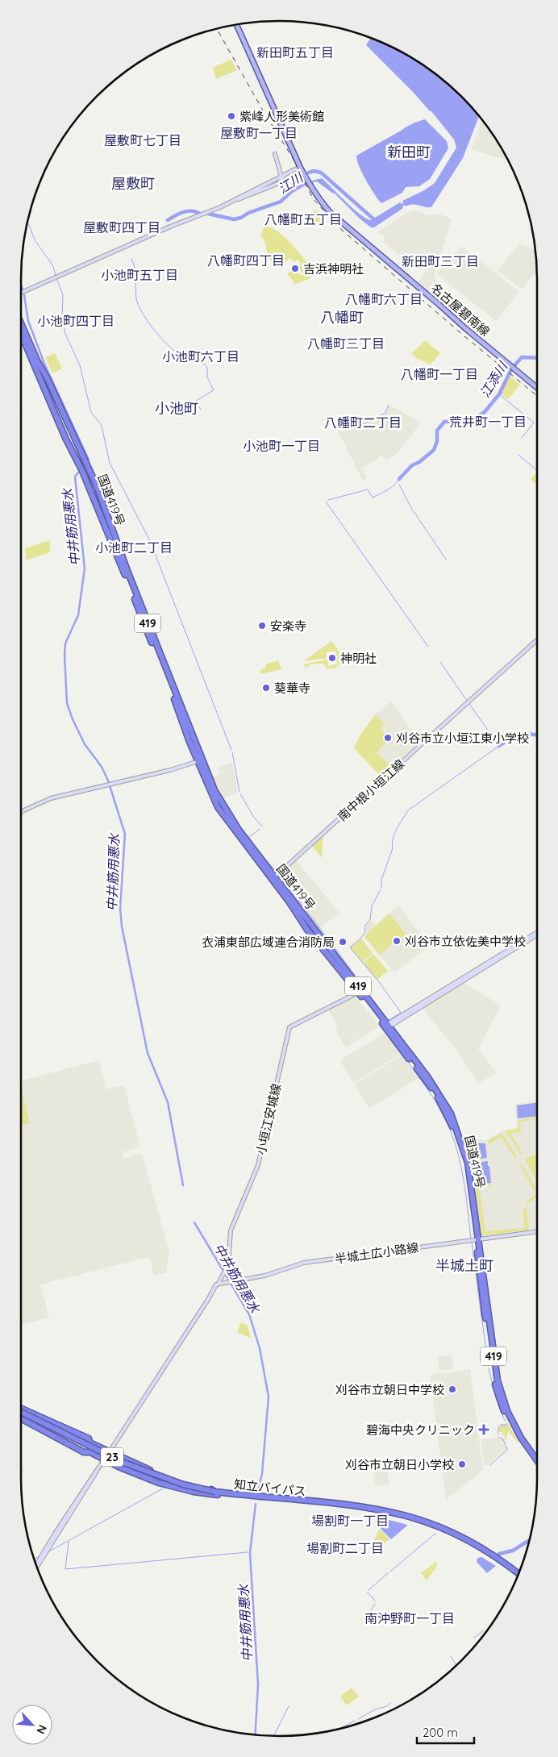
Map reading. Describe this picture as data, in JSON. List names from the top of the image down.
{
  "streets": {
    "highway": [
      "国道419号",
      "419",
      "23",
      "知立バイパス"
    ],
    "main road": [
      "名古屋碧南線",
      "南中根小垣江線",
      "小垣江安城線",
      "半城土広小路線"
    ]
  },
  "crossings": [
    ["国道419号", "南中根小垣江線"],
    ["国道419号", "小垣江安城線"],
    ["国道419号", "半城土広小路線"],
    ["小垣江安城線", "半城土広小路線"],
    ["小垣江安城線", "23"],
    ["23", "知立バイパス"]
  ],
  "districts": [
    "新田町五丁目",
    "屋敷町一丁目",
    "屋敷町七丁目",
    "新田町",
    "屋敷町",
    "八幡町五丁目",
    "屋敷町四丁目",
    "八幡町四丁目",
    "新田町三丁目",
    "小池町五丁目",
    "八幡町六丁目",
    "八幡町",
    "小池町四丁目",
    "八幡町三丁目",
    "小池町六丁目",
    "八幡町一丁目",
    "小池町",
    "荒井町一丁目",
    "八幡町二丁目",
    "小池町一丁目",
    "小池町二丁目",
    "半城土町",
    "場割町一丁目",
    "場割町二丁目",
    "南沖野町一丁目"
  ],
  "water": ["江川", "江添川", "中井筋用悪水"],
  "places": {
    "other": [
      "紫峰人形美術館",
      "吉浜神明社",
      "安楽寺",
      "神明社",
      "葵華寺",
      "刈谷市立小垣江東小学校",
      "刈谷市立依佐美中学校",
      "衣浦東部広域連合消防局",
      "刈谷市立朝日中学校",
      "刈谷市立朝日小学校"
    ],
    "health": ["碧海中央クリニック"]
  },
  "scale_bar": "200 m",
  "north": "bottom right"
}
